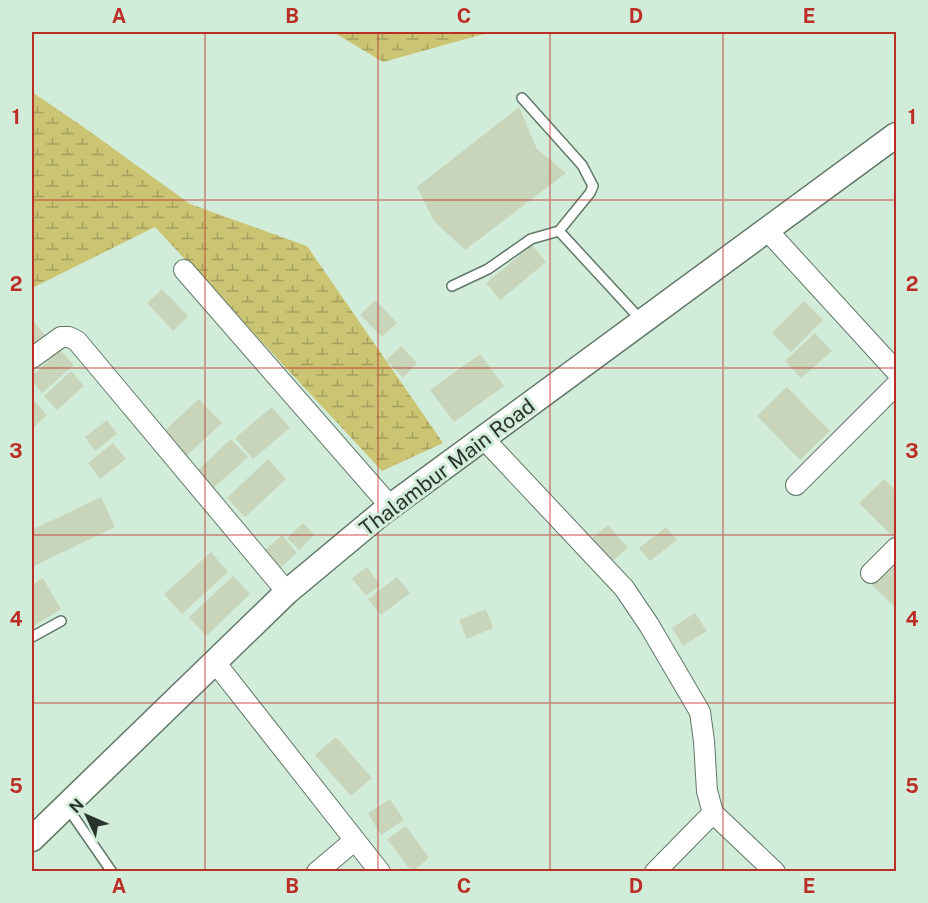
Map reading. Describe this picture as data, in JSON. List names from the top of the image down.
{
  "streets": {
    "street": ["Thalambur Main Road"]
  },
  "north": "top left",
  "grid": {
    "columns": [
      "A",
      "B",
      "C",
      "D",
      "E"
    ],
    "rows": [
      "1",
      "2",
      "3",
      "4",
      "5"
    ]
  }
}
